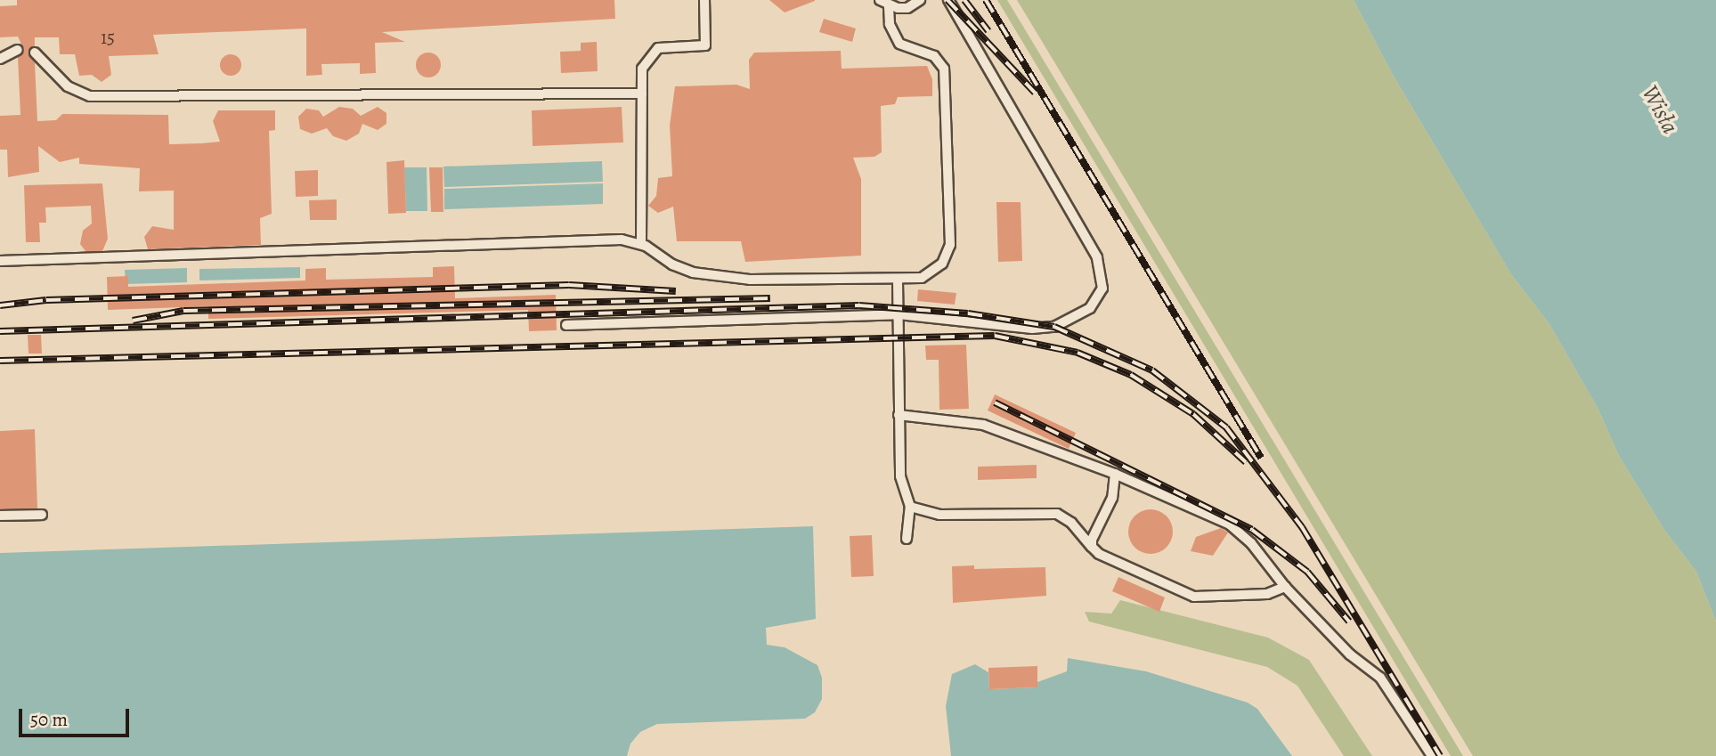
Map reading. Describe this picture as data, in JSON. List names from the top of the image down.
{
  "water": ["Wisła"],
  "house_numbers": ["15"],
  "scale_bar": "50 m"
}
